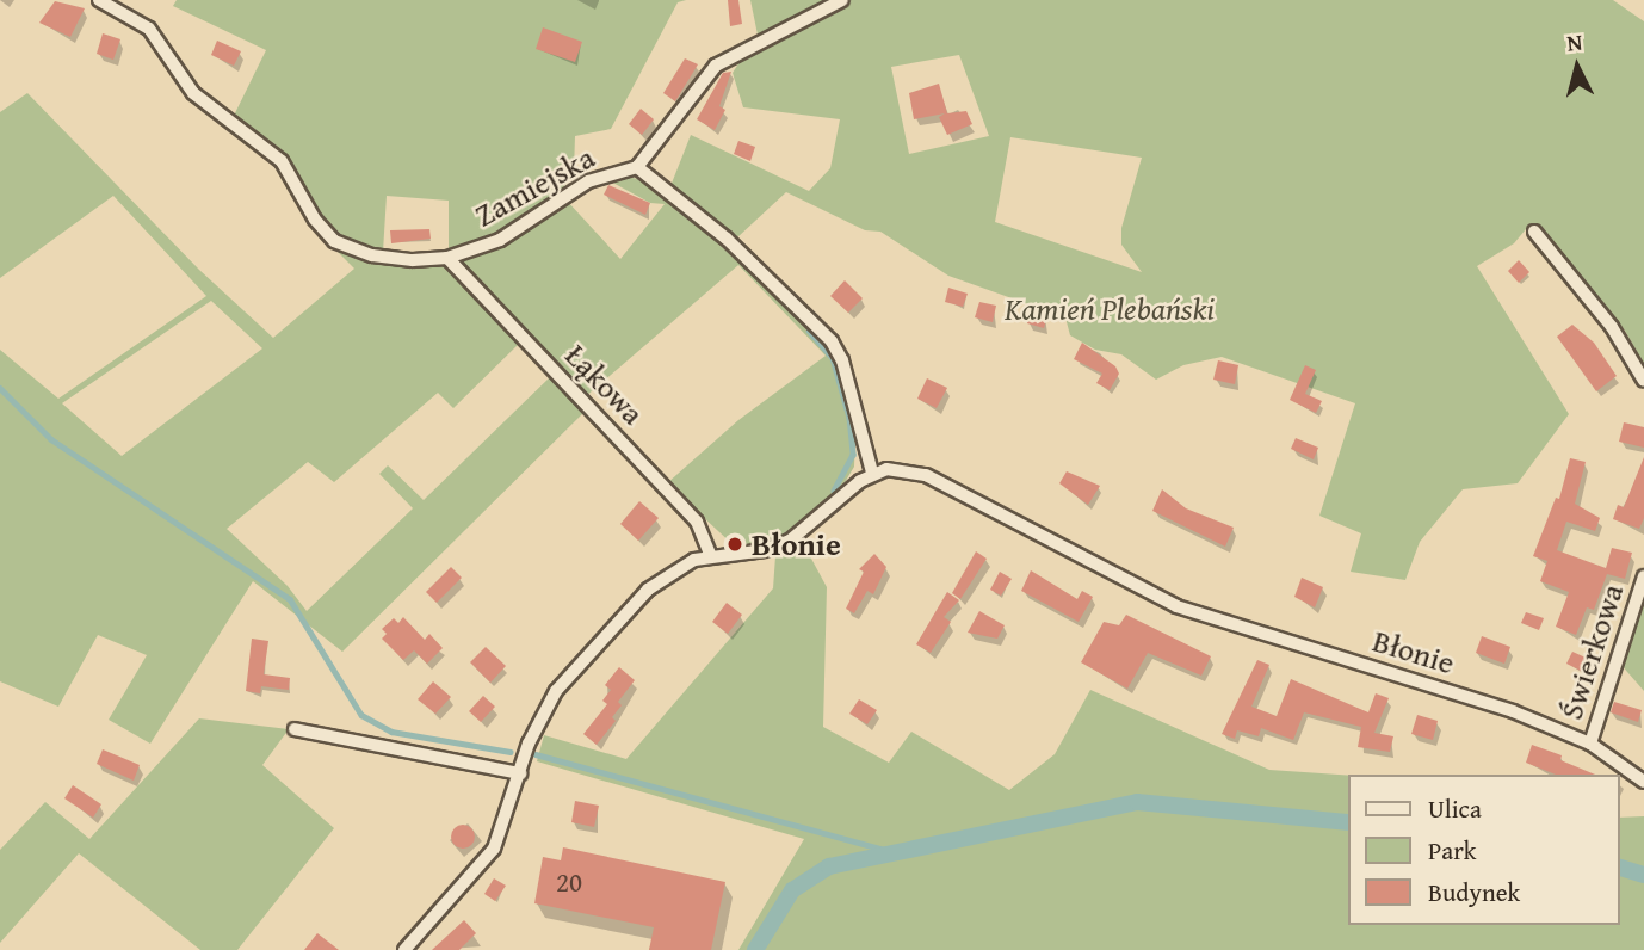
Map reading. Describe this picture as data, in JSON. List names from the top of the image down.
{
  "streets": {
    "street": [
      "Zamiejska",
      "Łąkowa",
      "Błonie",
      "Świerkowa"
    ]
  },
  "crossings": [
    ["Zamiejska", "Łąkowa"],
    ["Błonie", "Świerkowa"]
  ],
  "parks": ["Kamień Plebański"],
  "places": ["Błonie"],
  "house_numbers": ["20"],
  "legend": ["Ulica", "Park", "Budynek"],
  "north": "top"
}
